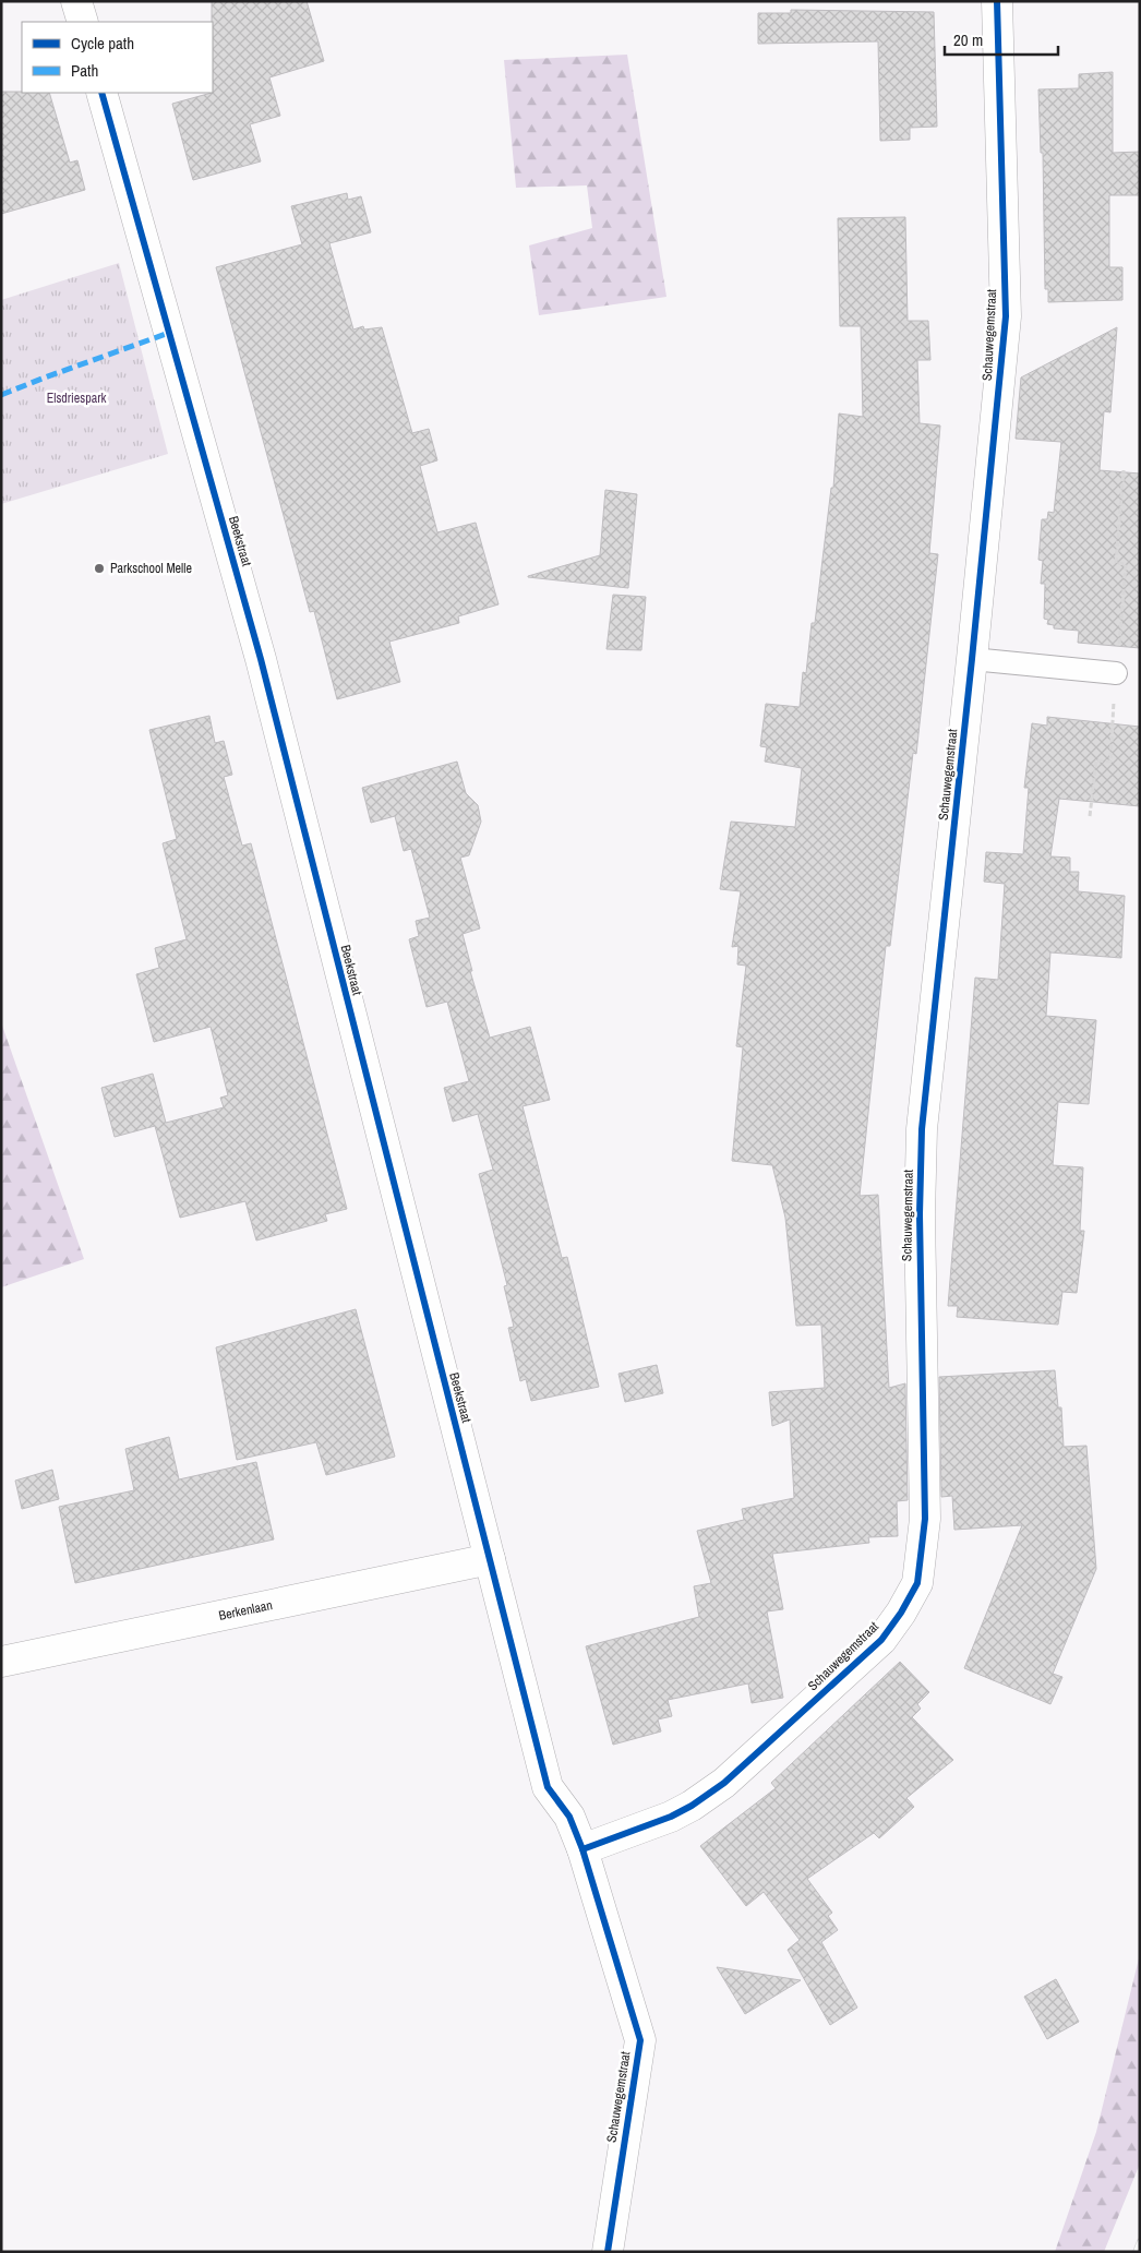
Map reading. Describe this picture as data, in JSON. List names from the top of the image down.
{
  "streets": {
    "street": ["Schauwegemstraat", "Beekstraat", "Berkenlaan"]
  },
  "crossings": [
    ["Schauwegemstraat", "Beekstraat"],
    ["Beekstraat", "Berkenlaan"]
  ],
  "parks": ["Elsdriespark"],
  "places": ["Parkschool Melle"],
  "legend": ["Cycle path", "Path"],
  "scale_bar": "20 m"
}
